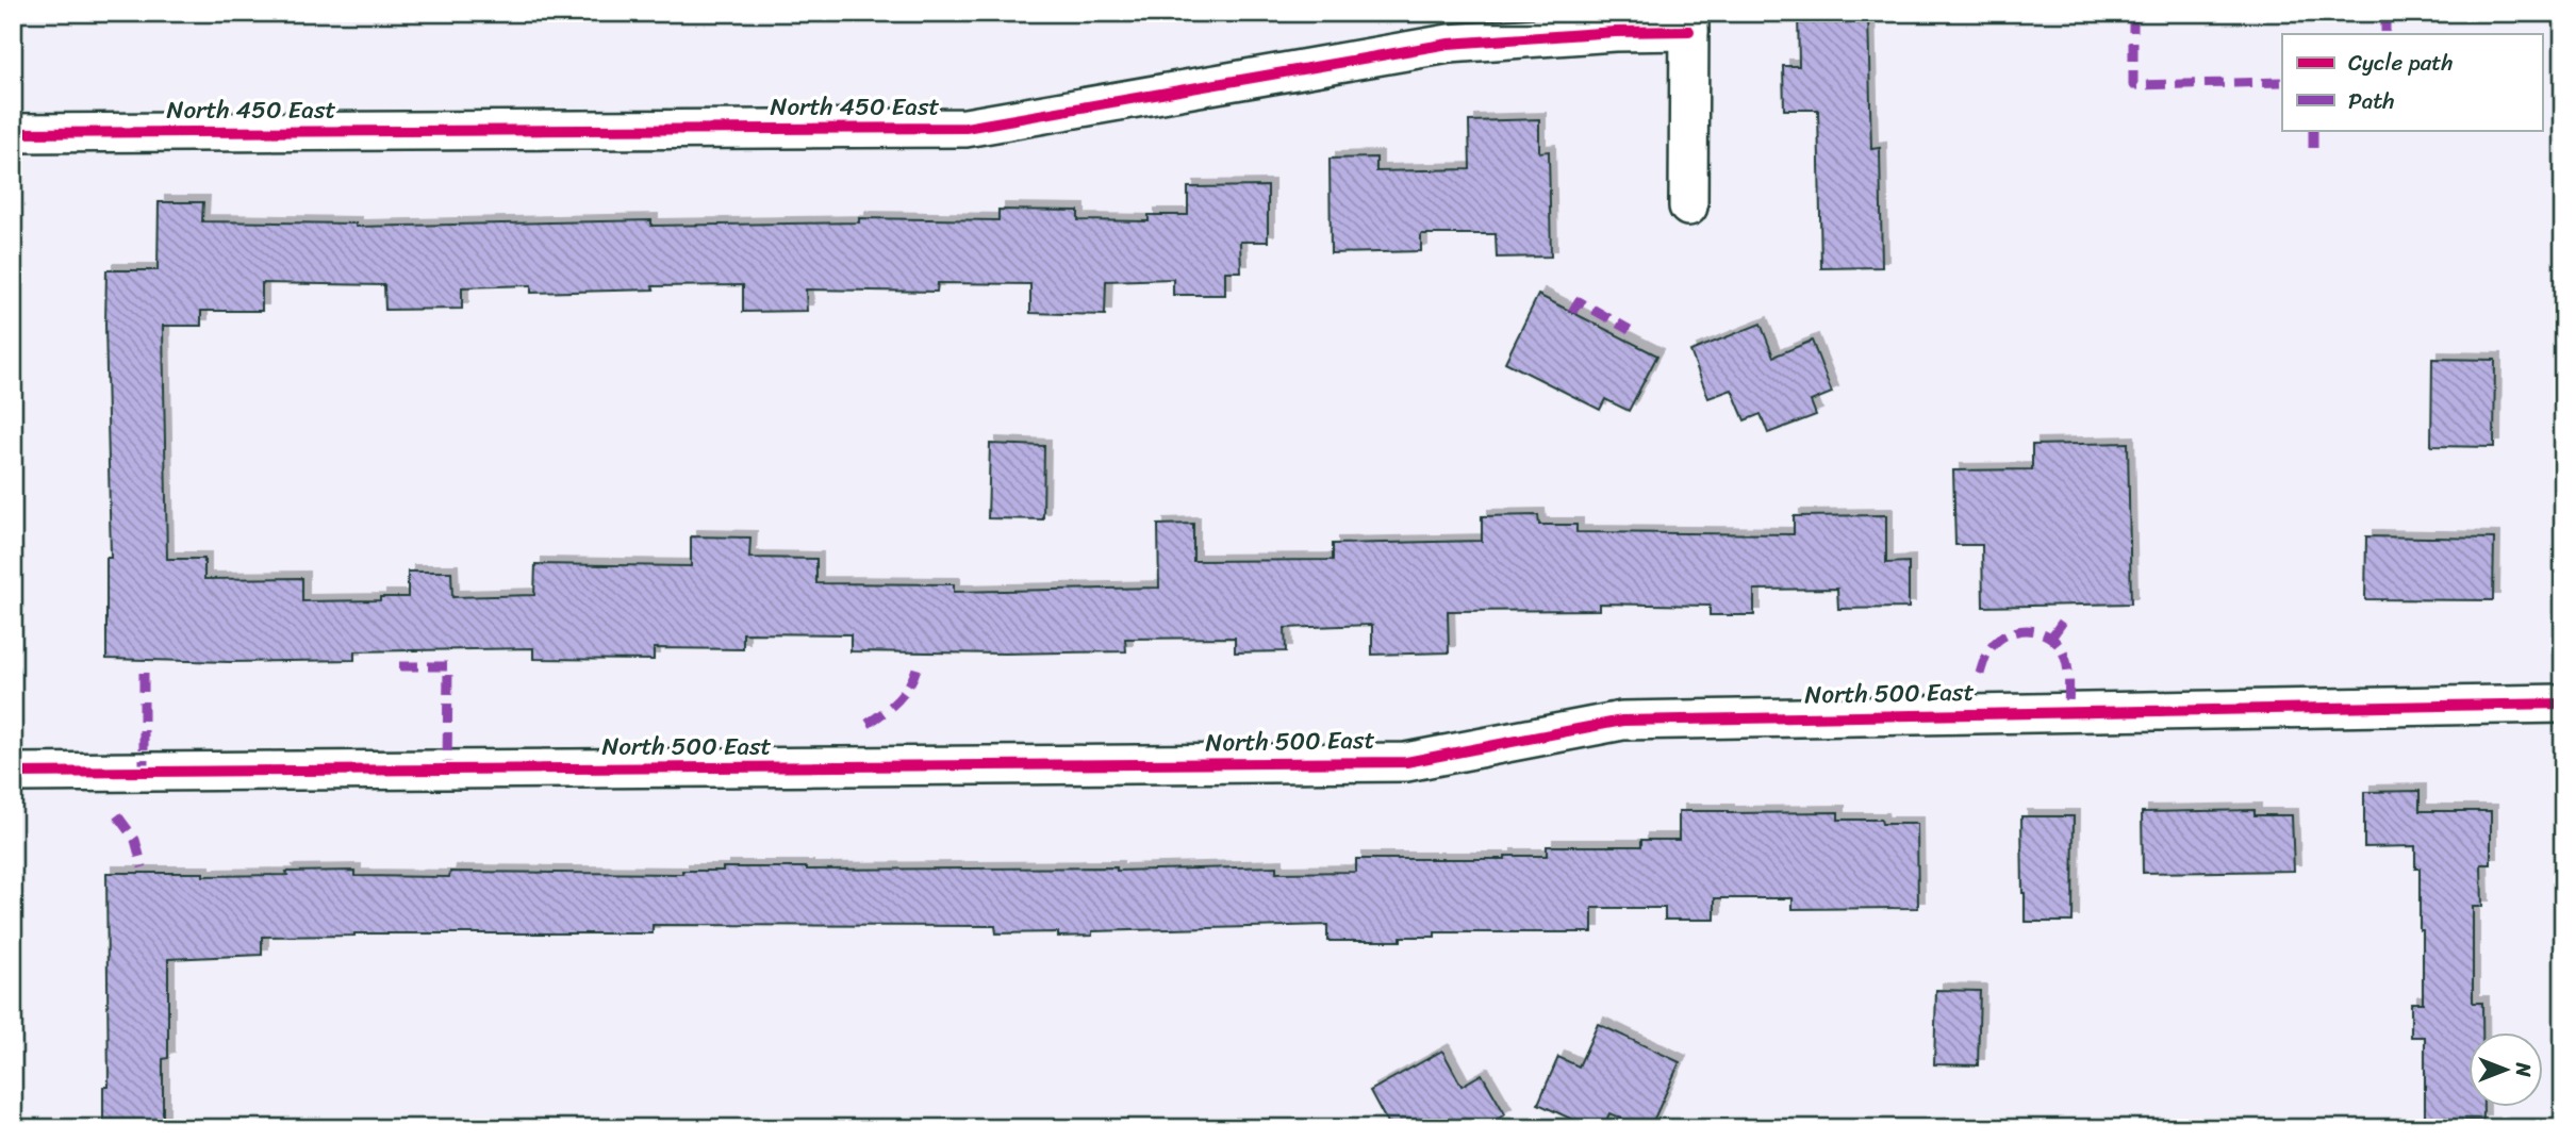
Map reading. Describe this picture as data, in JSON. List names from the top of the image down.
{
  "streets": {
    "street": ["North 450 East", "North 500 East"]
  },
  "legend": ["Cycle path", "Path"],
  "north": "right"
}
